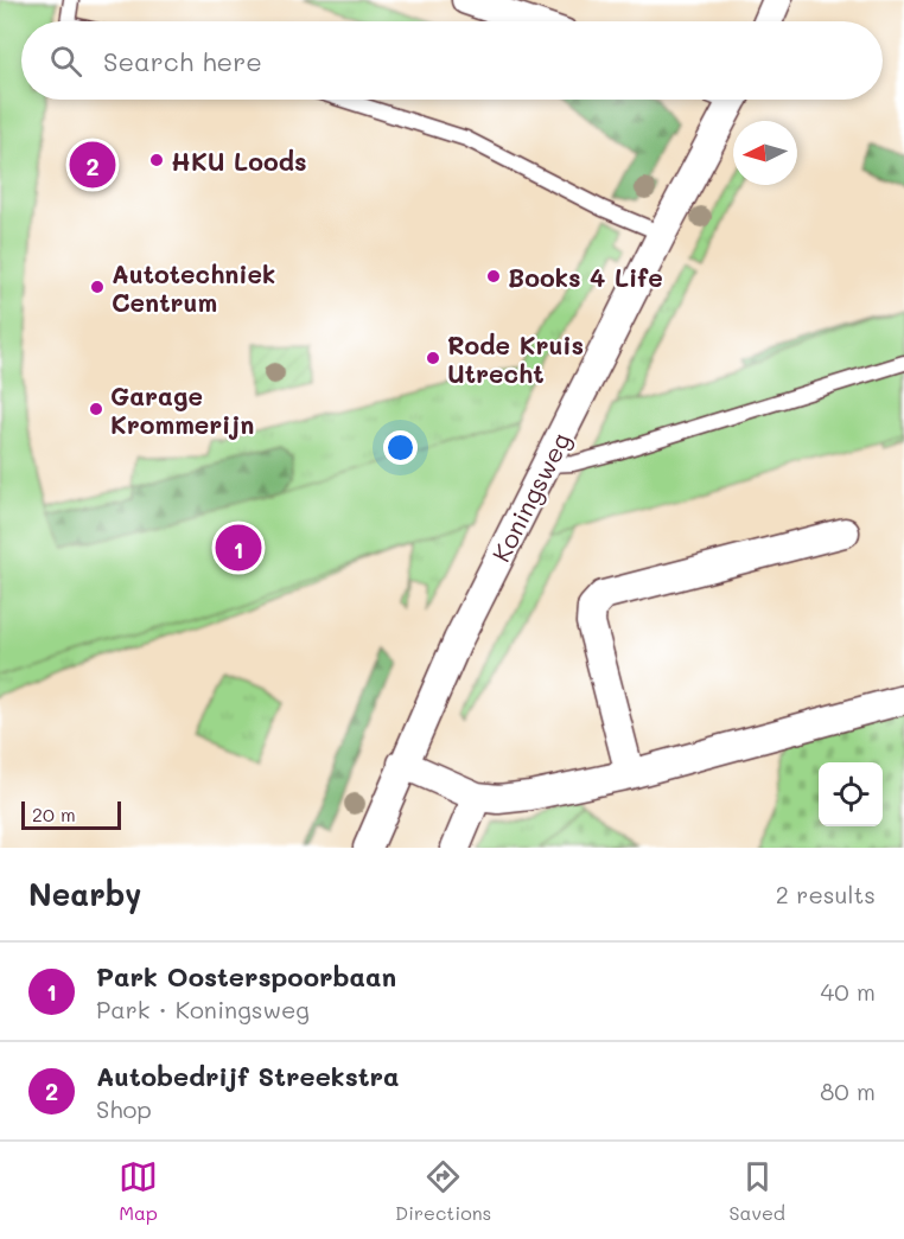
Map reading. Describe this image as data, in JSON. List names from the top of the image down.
{
  "streets": {
    "street": ["Koningsweg"]
  },
  "places": [
    "HKU Loods",
    "Books 4 Life",
    "Autotechniek Centrum",
    "Rode Kruis Utrecht",
    "Garage Krommerijn"
  ],
  "scale_bar": "20 m",
  "north": "left",
  "page": {
    "search": "Search here",
    "pins": ["2", "1"],
    "scale": "20 m",
    "heading": ["Nearby", "2 results"],
    "list": [
      {
        "mark": "1",
        "name": "Park Oosterspoorbaan",
        "note": "Park · Koningsweg",
        "value": "40 m"
      },
      {
        "mark": "2",
        "name": "Autobedrijf Streekstra",
        "note": "Shop",
        "value": "80 m"
      }
    ],
    "nav": ["Map", "Directions", "Saved"]
  }
}
